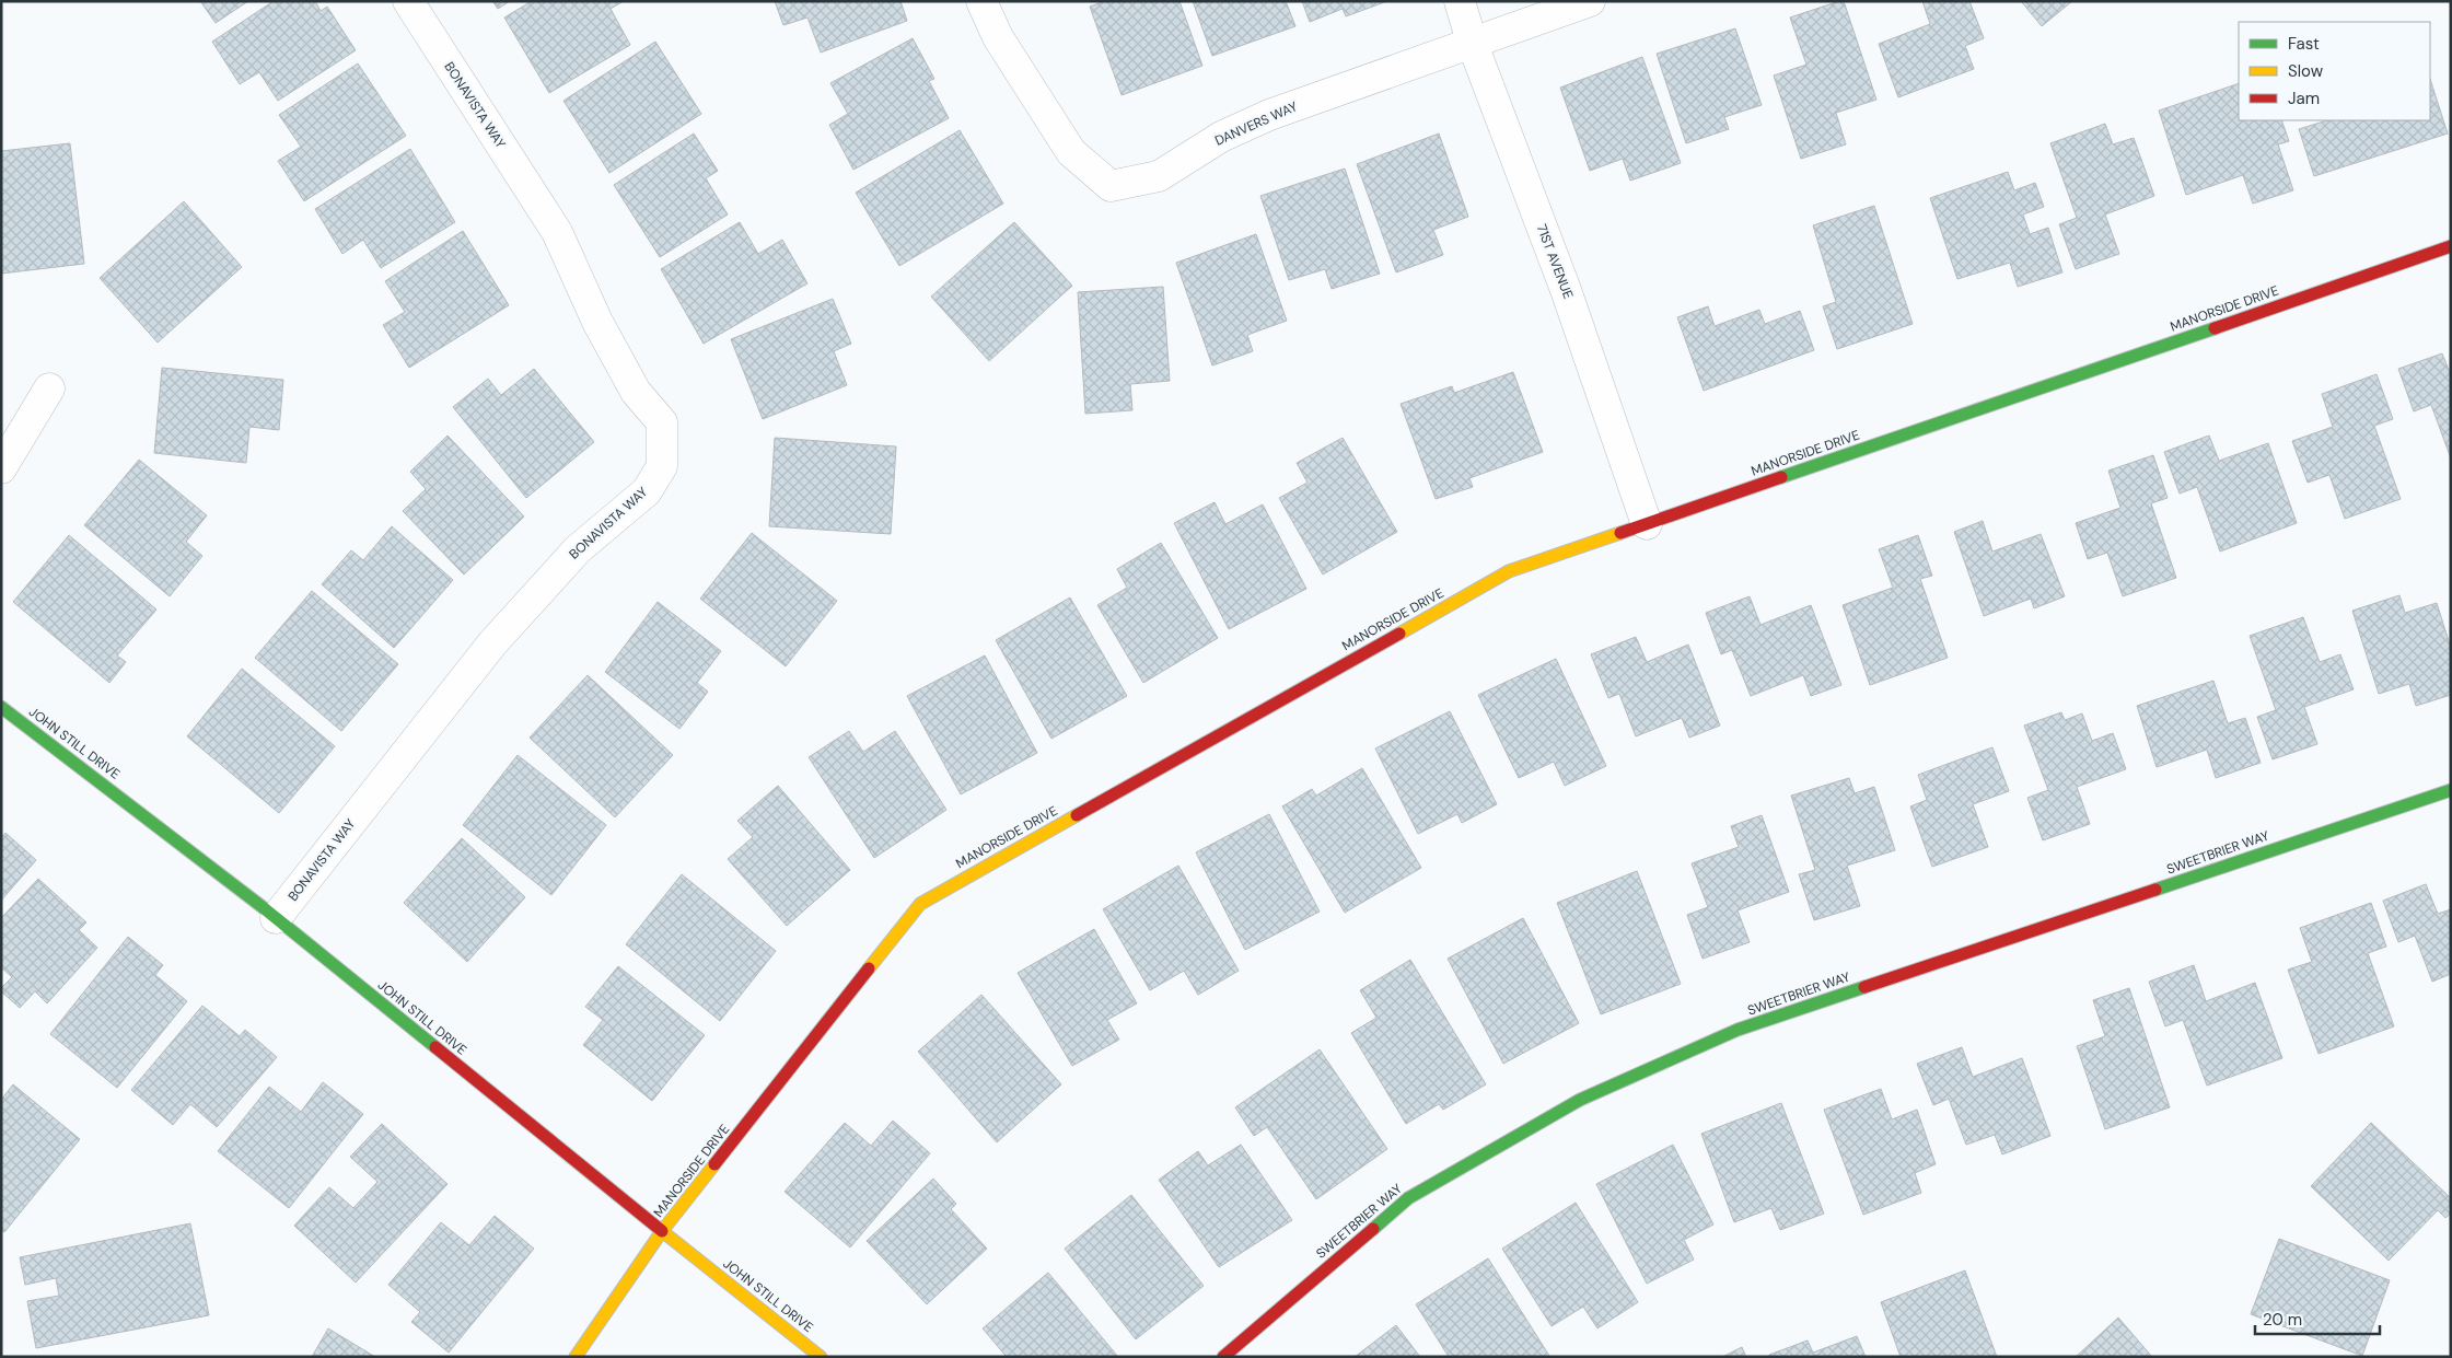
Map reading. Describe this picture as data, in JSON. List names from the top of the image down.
{
  "streets": {
    "street": [
      "BONAVISTA WAY",
      "DANVERS WAY",
      "71ST AVENUE",
      "MANORSIDE DRIVE",
      "JOHN STILL DRIVE",
      "SWEETBRIER WAY"
    ]
  },
  "crossings": [
    ["BONAVISTA WAY", "JOHN STILL DRIVE"],
    ["DANVERS WAY", "71ST AVENUE"],
    ["71ST AVENUE", "MANORSIDE DRIVE"],
    ["MANORSIDE DRIVE", "JOHN STILL DRIVE"]
  ],
  "legend": ["Fast", "Slow", "Jam"],
  "scale_bar": "20 m"
}
